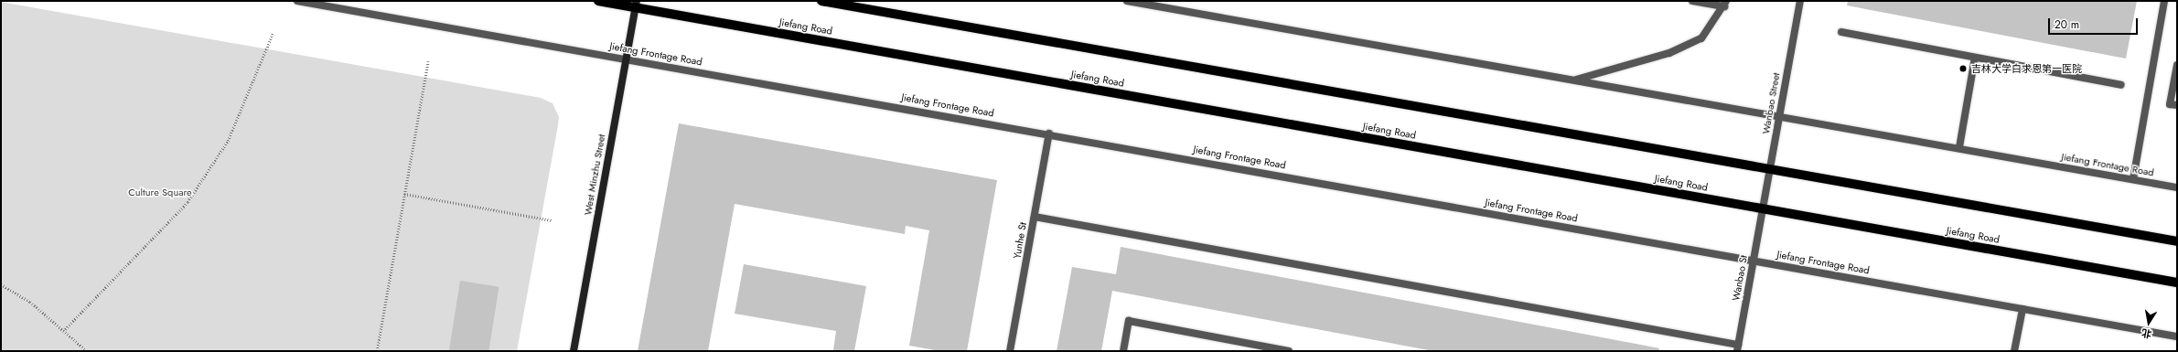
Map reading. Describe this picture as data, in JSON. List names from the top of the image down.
{
  "streets": {
    "main road": ["Jiefang Road", "West Minzhu Street"],
    "street": [
      "Jiefang Frontage Road",
      "Wanbao Street",
      "Yunhe St",
      "Wanbao St"
    ]
  },
  "crossings": [
    ["Jiefang Road", "Wanbao Street"],
    ["Jiefang Road", "West Minzhu Street"],
    ["Jiefang Road", "Wanbao St"],
    ["Jiefang Frontage Road", "Wanbao Street"],
    ["Jiefang Frontage Road", "West Minzhu Street"],
    ["Jiefang Frontage Road", "Yunhe St"],
    ["Jiefang Frontage Road", "Wanbao St"],
    ["Wanbao Street", "Wanbao St"]
  ],
  "parks": ["Culture Square"],
  "places": ["吉林大学白求恩第一医院"],
  "scale_bar": "20 m",
  "north": "bottom"
}
